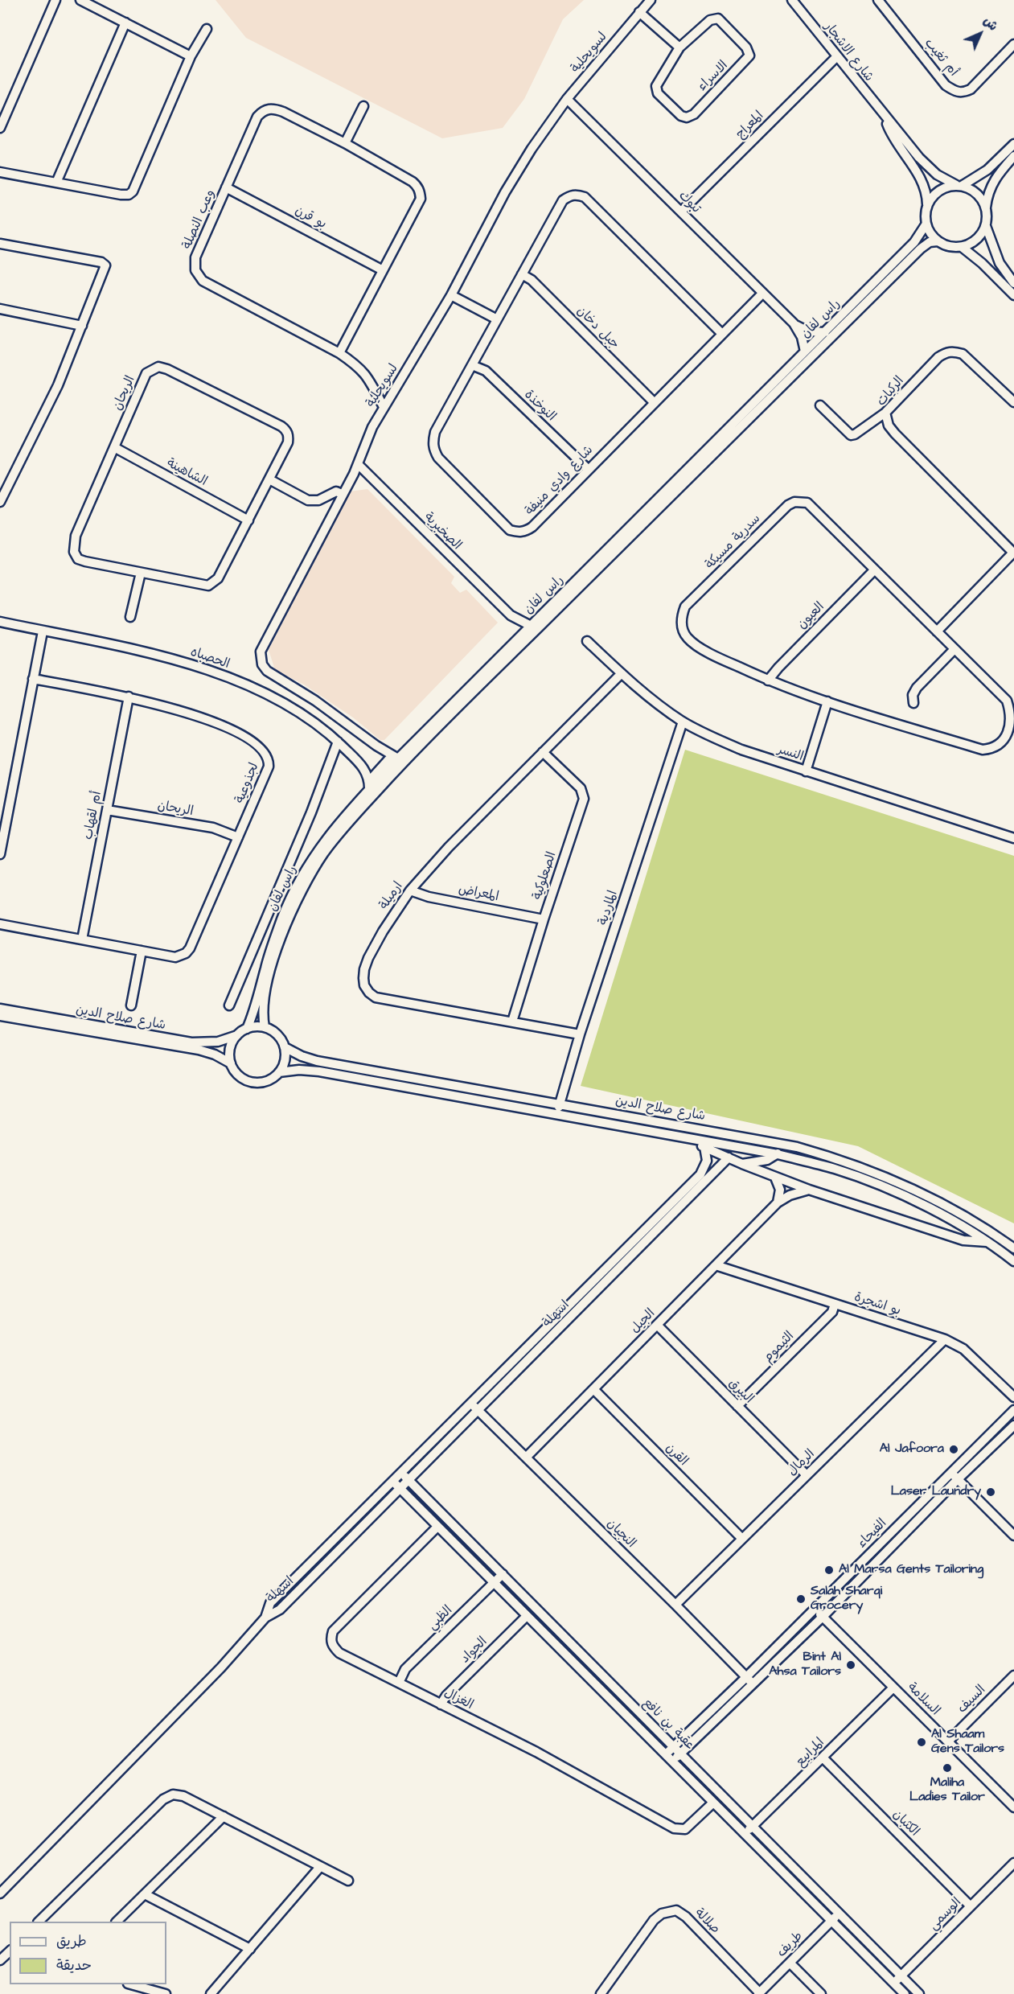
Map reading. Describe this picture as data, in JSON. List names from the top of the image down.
{
  "streets": {
    "street": [
      "شارع الاشجار",
      "لسويحلية",
      "أم ثغيب",
      "الاسراء",
      "المعراج",
      "تبوك",
      "بو قرن",
      "وعب النصلة",
      "راس لفان",
      "جبل دخان",
      "الركيات",
      "الريحان",
      "النوخذة",
      "الشاهينة",
      "شارع وادي منيفة",
      "الصخبرية",
      "سدرية مسيكة",
      "العيون",
      "الحصباه",
      "النسر",
      "لجذوعية",
      "أم لقهاب",
      "الصعلوكية",
      "المعراض",
      "ارميلة",
      "الماردية",
      "شارع صلاح الدين",
      "بو اشجرة",
      "اسهلة",
      "الجيل",
      "الثيموم",
      "البيرق",
      "القرن",
      "الرمال",
      "النجيان",
      "الفيحاء",
      "الظبي",
      "الجواد",
      "الغزال",
      "السلامة",
      "السيف",
      "عقبة بن نافع",
      "المرابيع",
      "الكثبان",
      "الوسمي",
      "صلالة",
      "طريف"
    ]
  },
  "crossings": [
    ["شارع الاشجار", "المعراج"],
    ["شارع الاشجار", "راس لفان"],
    ["لسويحلية", "تبوك"],
    ["لسويحلية", "وعب النصلة"],
    ["لسويحلية", "راس لفان"],
    ["لسويحلية", "الصخبرية"],
    ["المعراج", "تبوك"],
    ["تبوك", "راس لفان"],
    ["تبوك", "شارع وادي منيفة"],
    ["بو قرن", "وعب النصلة"],
    ["راس لفان", "الصخبرية"],
    ["راس لفان", "الحصباه"],
    ["راس لفان", "شارع صلاح الدين"],
    ["جبل دخان", "شارع وادي منيفة"],
    ["الريحان", "الشاهينة"],
    ["الريحان", "لجذوعية"],
    ["الريحان", "أم لقهاب"],
    ["النوخذة", "شارع وادي منيفة"],
    ["سدرية مسيكة", "العيون"],
    ["النسر", "ارميلة"],
    ["النسر", "الماردية"],
    ["لجذوعية", "أم لقهاب"],
    ["الصعلوكية", "المعراض"],
    ["الصعلوكية", "ارميلة"],
    ["المعراض", "ارميلة"],
    ["ارميلة", "الماردية"],
    ["الماردية", "شارع صلاح الدين"],
    ["شارع صلاح الدين", "اسهلة"],
    ["شارع صلاح الدين", "الجيل"],
    ["بو اشجرة", "الجيل"],
    ["بو اشجرة", "الثيموم"],
    ["بو اشجرة", "الرمال"],
    ["اسهلة", "النجيان"],
    ["اسهلة", "عقبة بن نافع"],
    ["الجيل", "البيرق"],
    ["الجيل", "القرن"],
    ["الجيل", "النجيان"],
    ["الثيموم", "البيرق"],
    ["البيرق", "الرمال"],
    ["القرن", "الرمال"],
    ["الرمال", "النجيان"],
    ["النجيان", "الفيحاء"],
    ["الفيحاء", "السلامة"],
    ["الفيحاء", "عقبة بن نافع"],
    ["الظبي", "الغزال"],
    ["الظبي", "عقبة بن نافع"],
    ["الجواد", "الغزال"],
    ["الجواد", "عقبة بن نافع"],
    ["الغزال", "عقبة بن نافع"],
    ["السلامة", "السيف"],
    ["السلامة", "المرابيع"],
    ["عقبة بن نافع", "المرابيع"],
    ["عقبة بن نافع", "الوسمي"],
    ["عقبة بن نافع", "طريف"],
    ["المرابيع", "الكثبان"],
    ["الكثبان", "الوسمي"],
    ["صلالة", "طريف"]
  ],
  "places": [
    "Al Jafoora",
    "Laser Laundry",
    "Al Marsa Gents Tailoring",
    "Salah Sharqi Grocery",
    "Bint Al Ahsa Tailors",
    "Al Shaam Gens Tailors",
    "Maliha Ladies Tailor"
  ],
  "legend": ["طريق", "حديقة"],
  "north": "top right"
}
